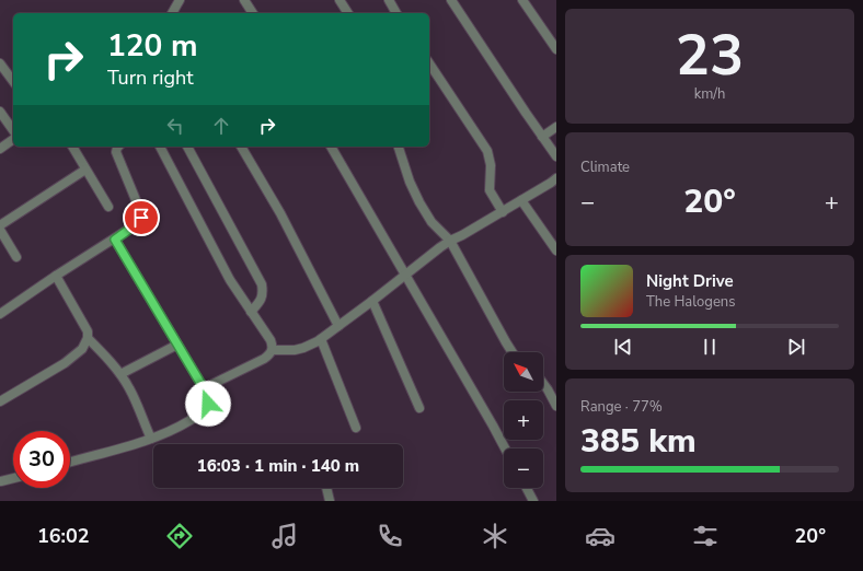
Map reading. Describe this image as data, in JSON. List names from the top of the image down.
{
  "north": "top left",
  "page": {
    "tile": [
      ["23", "km/h"],
      "Climate",
      ["Range · 77%", "385 km"]
    ],
    "turn": ["120 m", "Turn right"],
    "heat": ["−", "20°", "+"],
    "song": ["Night Drive", "The Halogens"],
    "map_buttons": ["+", "−"],
    "limit": "30",
    "trip": "16:03 · 1 min · 140 m",
    "tabs": ["16:02", "20°"]
  }
}
